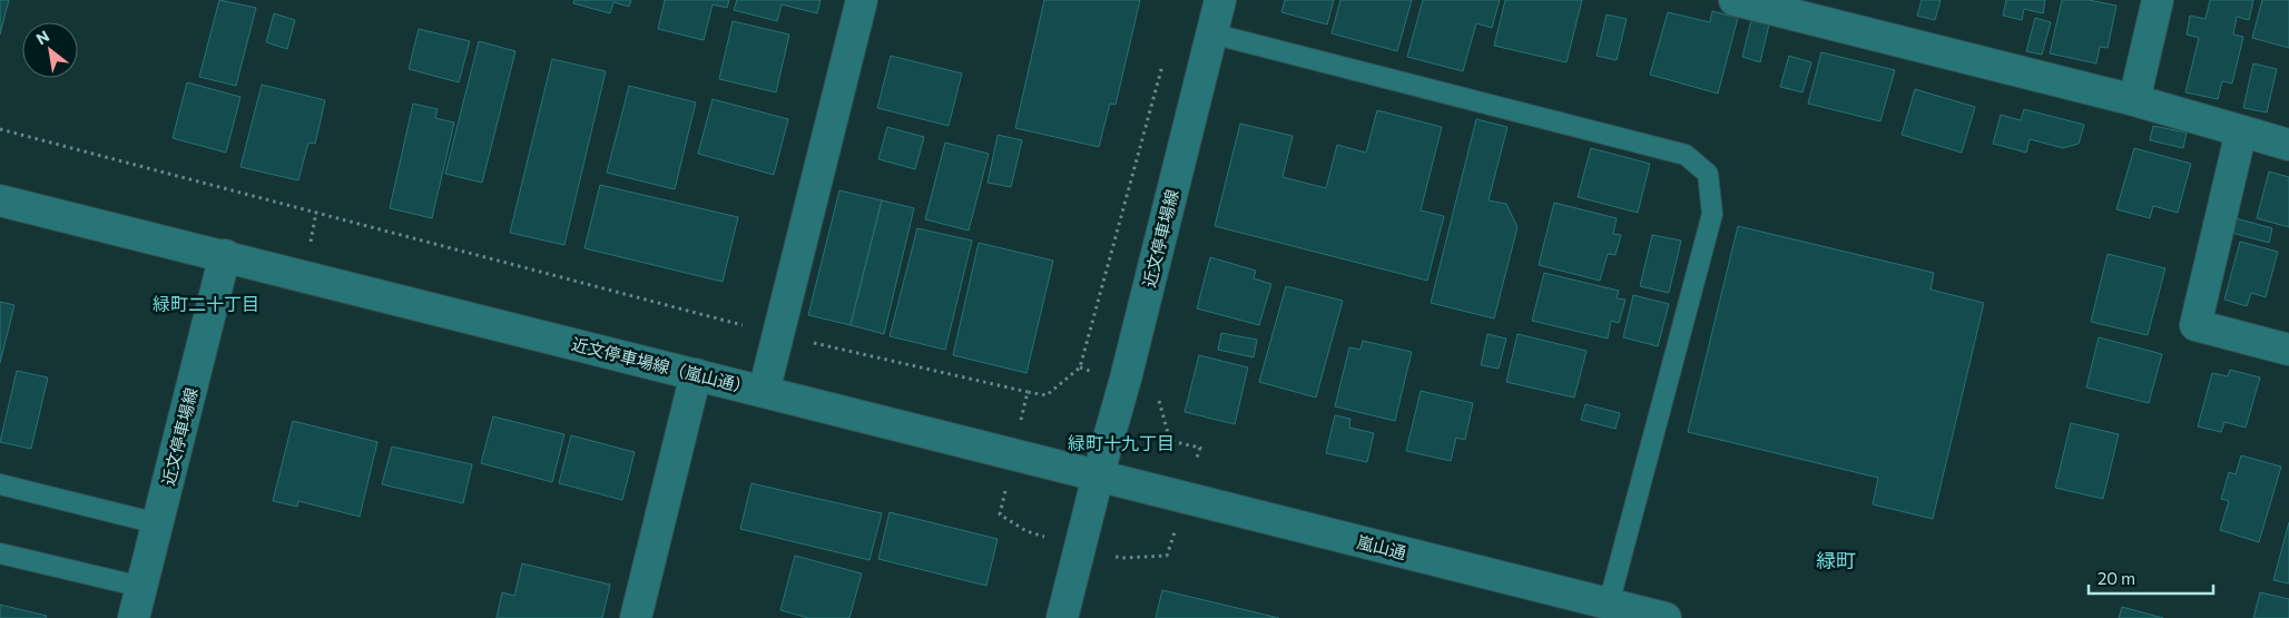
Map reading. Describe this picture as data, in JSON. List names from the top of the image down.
{
  "streets": {
    "street": ["近文停車場線", "近文停車場線（嵐山通）", "嵐山通"]
  },
  "crossings": [
    ["近文停車場線", "近文停車場線（嵐山通）"],
    ["近文停車場線", "嵐山通"],
    ["近文停車場線（嵐山通）", "嵐山通"]
  ],
  "districts": ["緑町二十丁目", "緑町十九丁目", "緑町"],
  "scale_bar": "20 m",
  "north": "top left"
}
